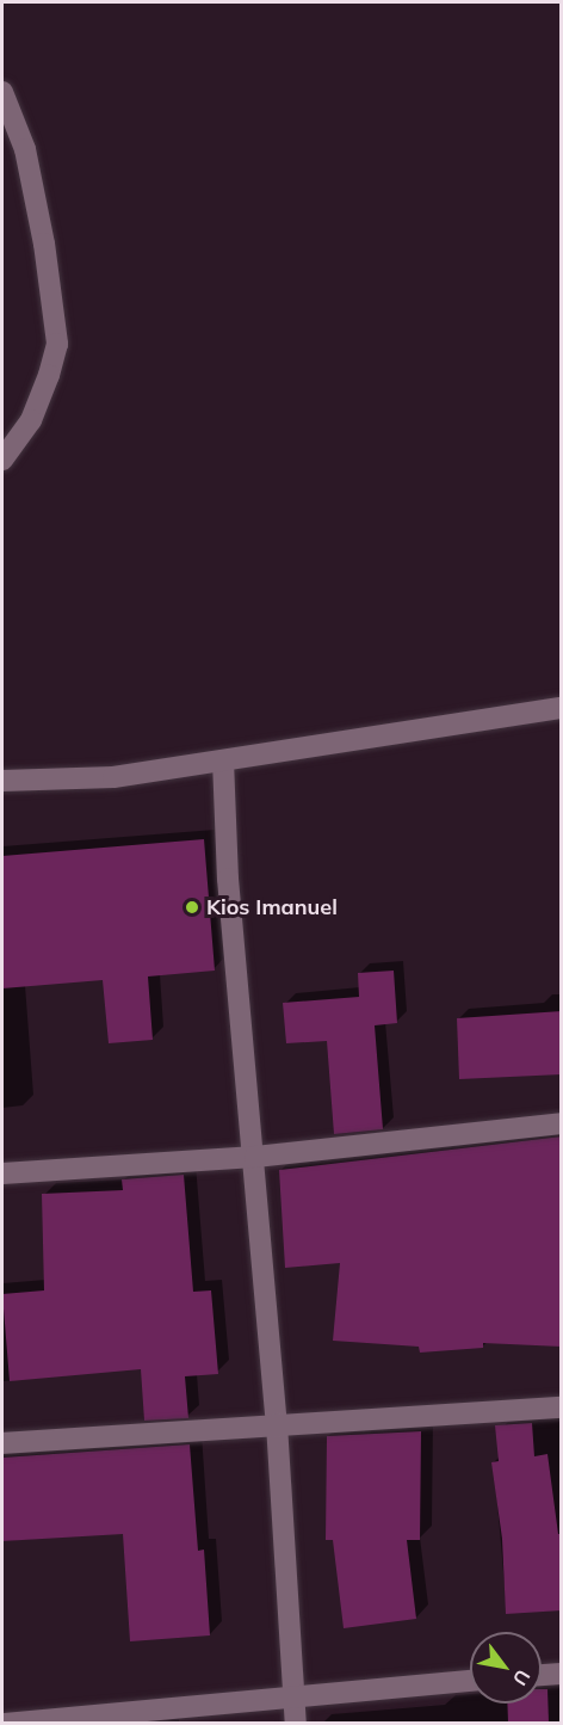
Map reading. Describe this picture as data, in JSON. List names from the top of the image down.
{
  "places": ["Kios Imanuel"],
  "north": "bottom right"
}
